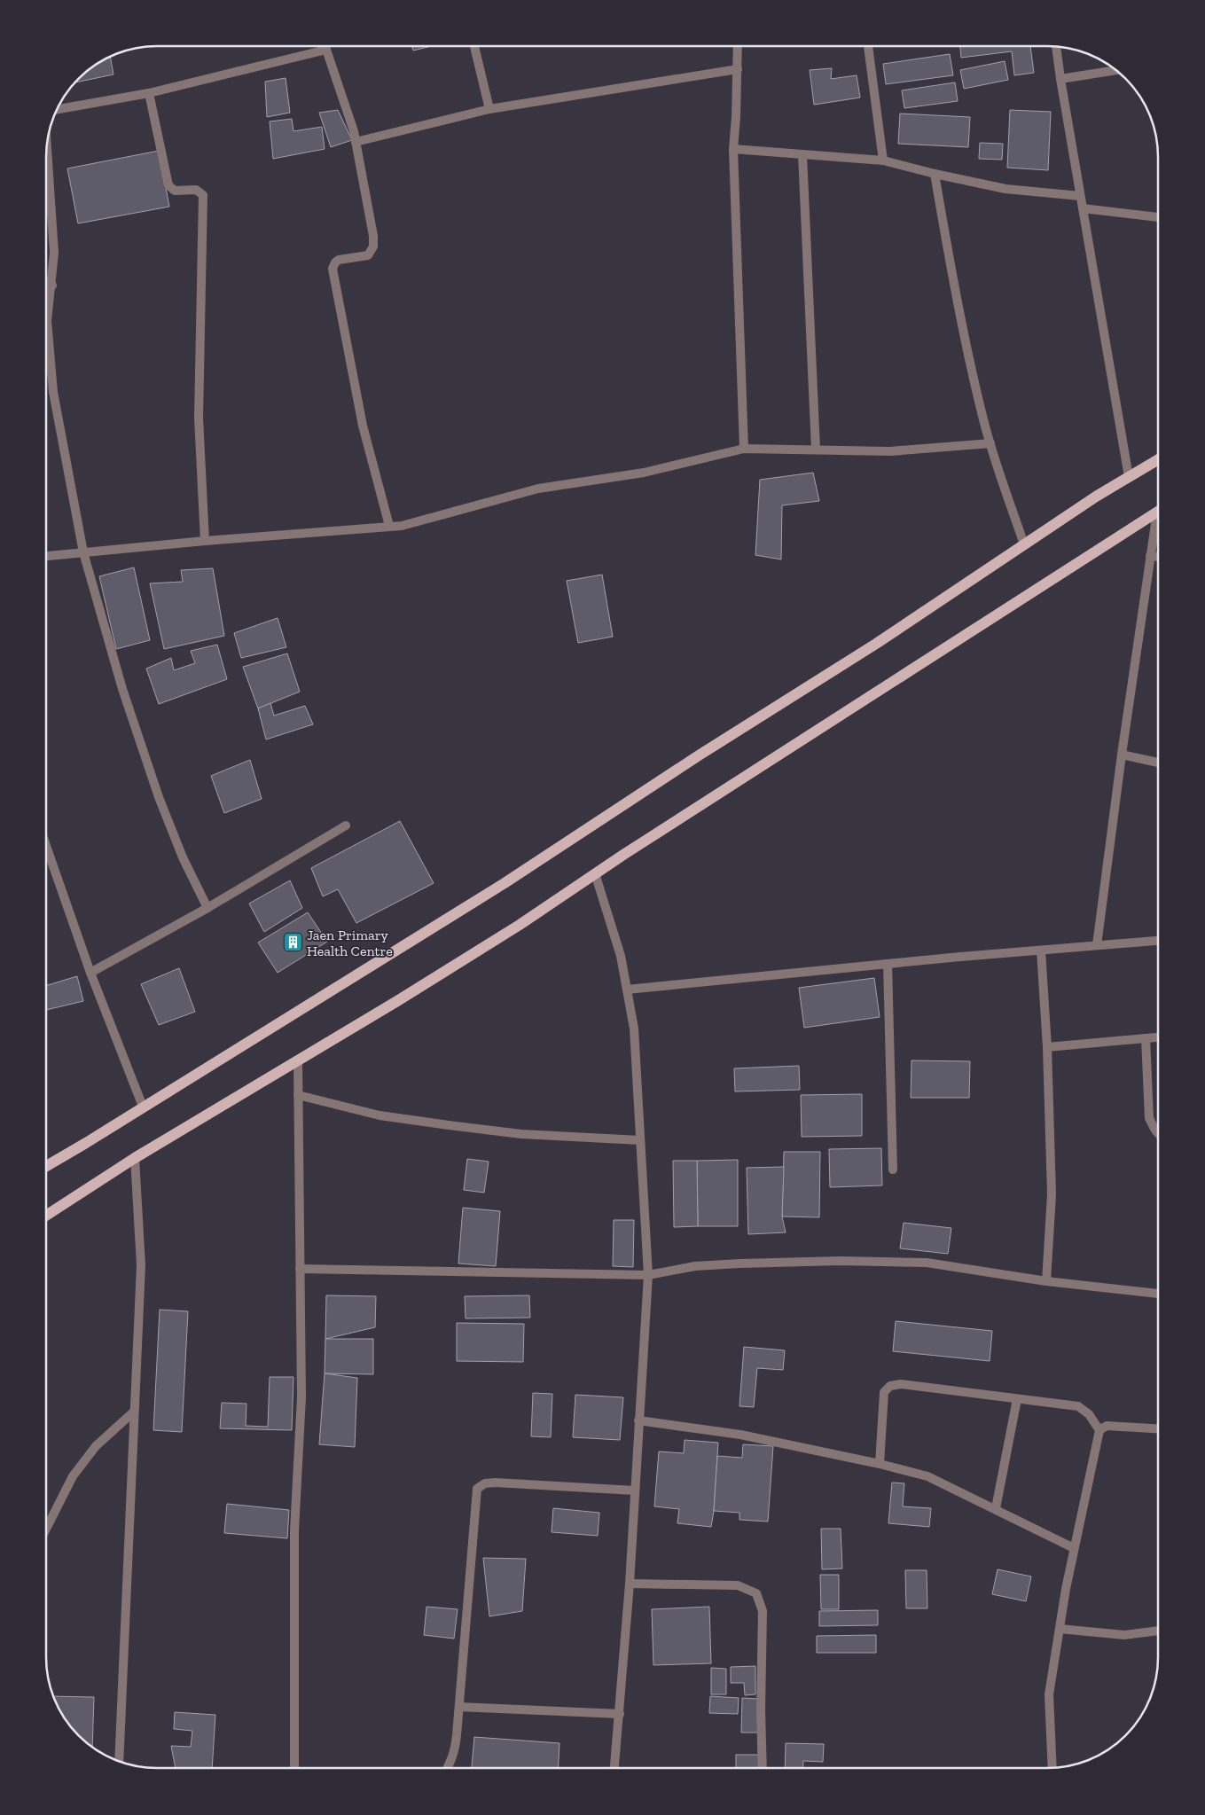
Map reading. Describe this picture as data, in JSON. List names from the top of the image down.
{
  "places": {
    "building": ["Jaen Primary Health Centre"]
  }
}
